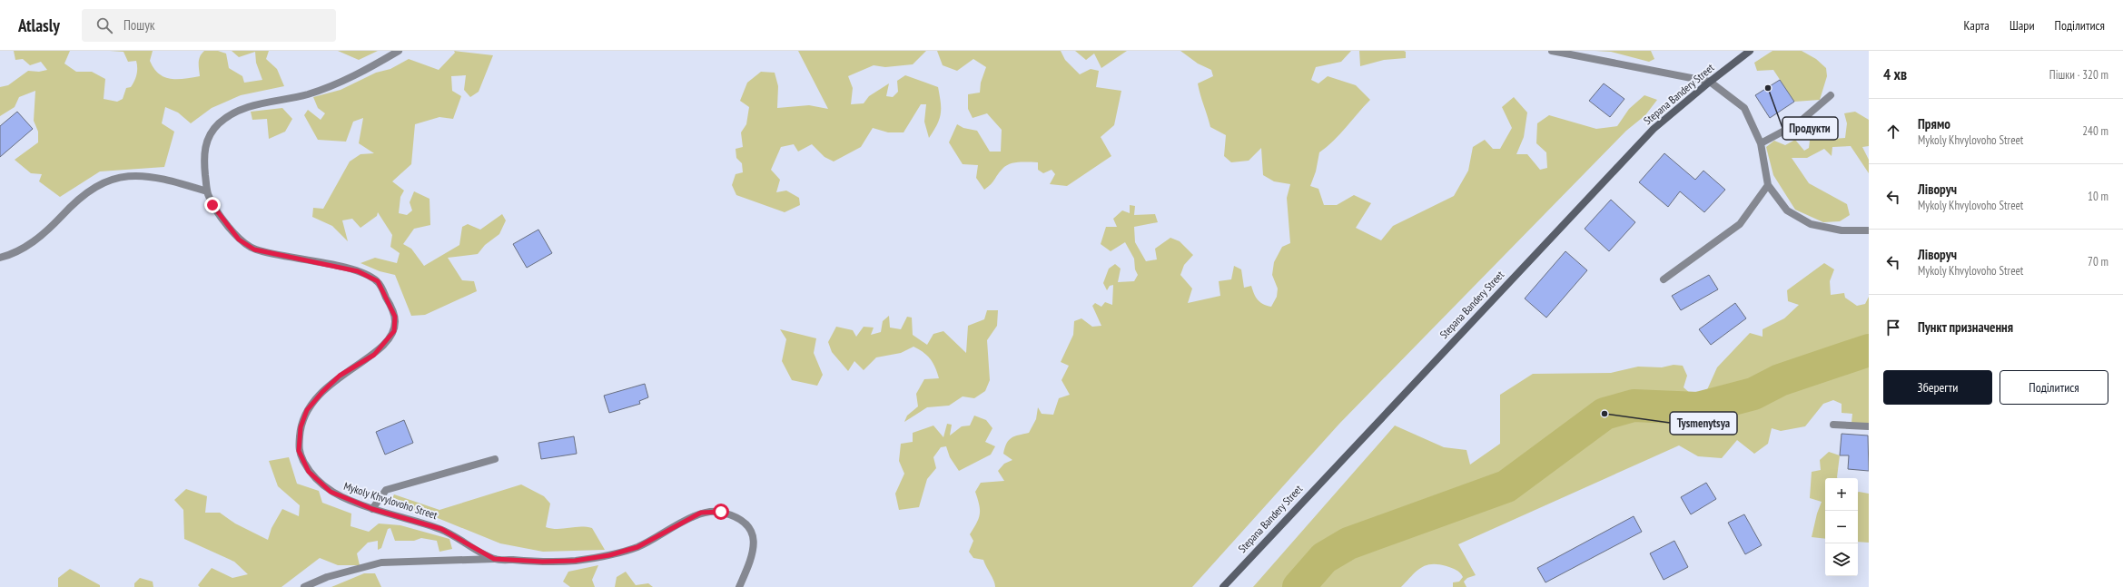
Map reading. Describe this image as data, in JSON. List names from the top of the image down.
{
  "streets": {
    "main road": ["Stepana Bandery Street"],
    "street": ["Mykoly Khvylovoho Street"]
  },
  "places": ["Продукти", "Tysmenytsya"],
  "page": {
    "header": "Atlasly",
    "search": "Пошук",
    "nav": ["Карта", "Шари", "Поділитися"],
    "heading": ["4 хв", "Пішки · 320 m"],
    "list": [
      ["Прямо", "Mykoly Khvylovoho Street", "240 m"],
      ["Ліворуч", "Mykoly Khvylovoho Street", "10 m"],
      ["Ліворуч", "Mykoly Khvylovoho Street", "70 m"],
      "Пункт призначення"
    ],
    "buttons": ["Зберегти", "Поділитися"],
    "map_buttons": ["+", "−"]
  }
}
